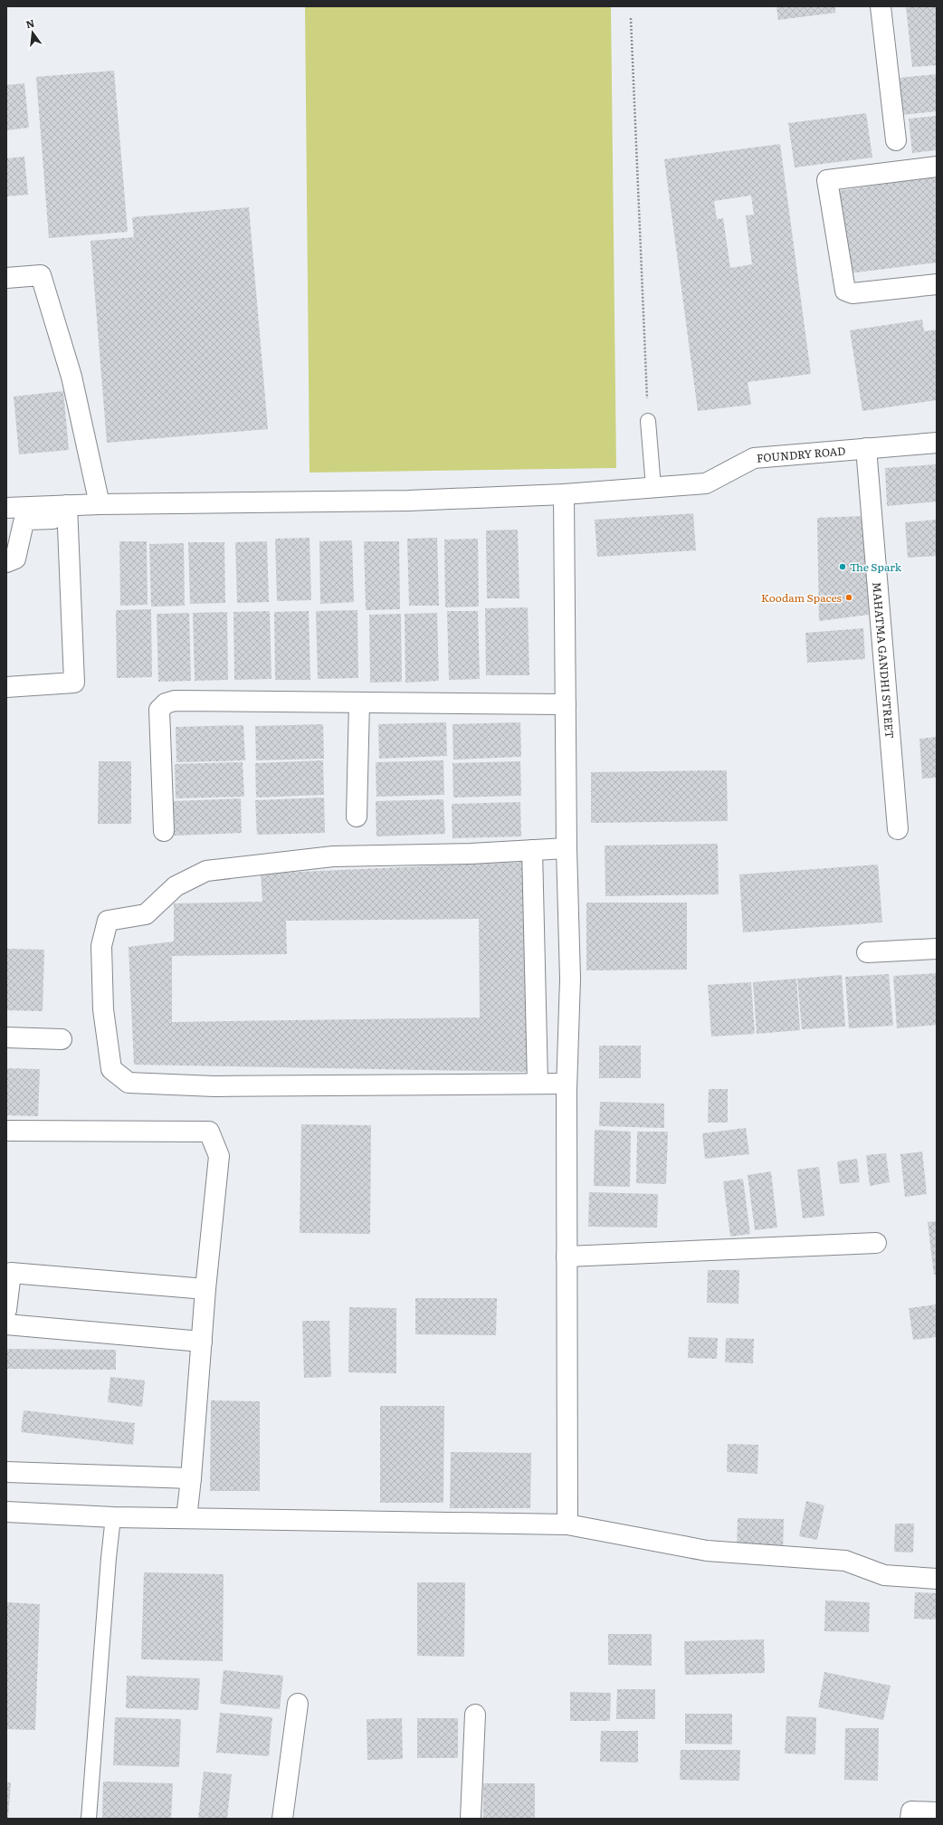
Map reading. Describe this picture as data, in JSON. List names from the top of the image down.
{
  "streets": {
    "street": ["FOUNDRY ROAD", "MAHATMA GANDHI STREET"]
  },
  "crossings": [
    ["FOUNDRY ROAD", "MAHATMA GANDHI STREET"]
  ],
  "places": ["The Spark", "Koodam Spaces"],
  "north": "top"
}
